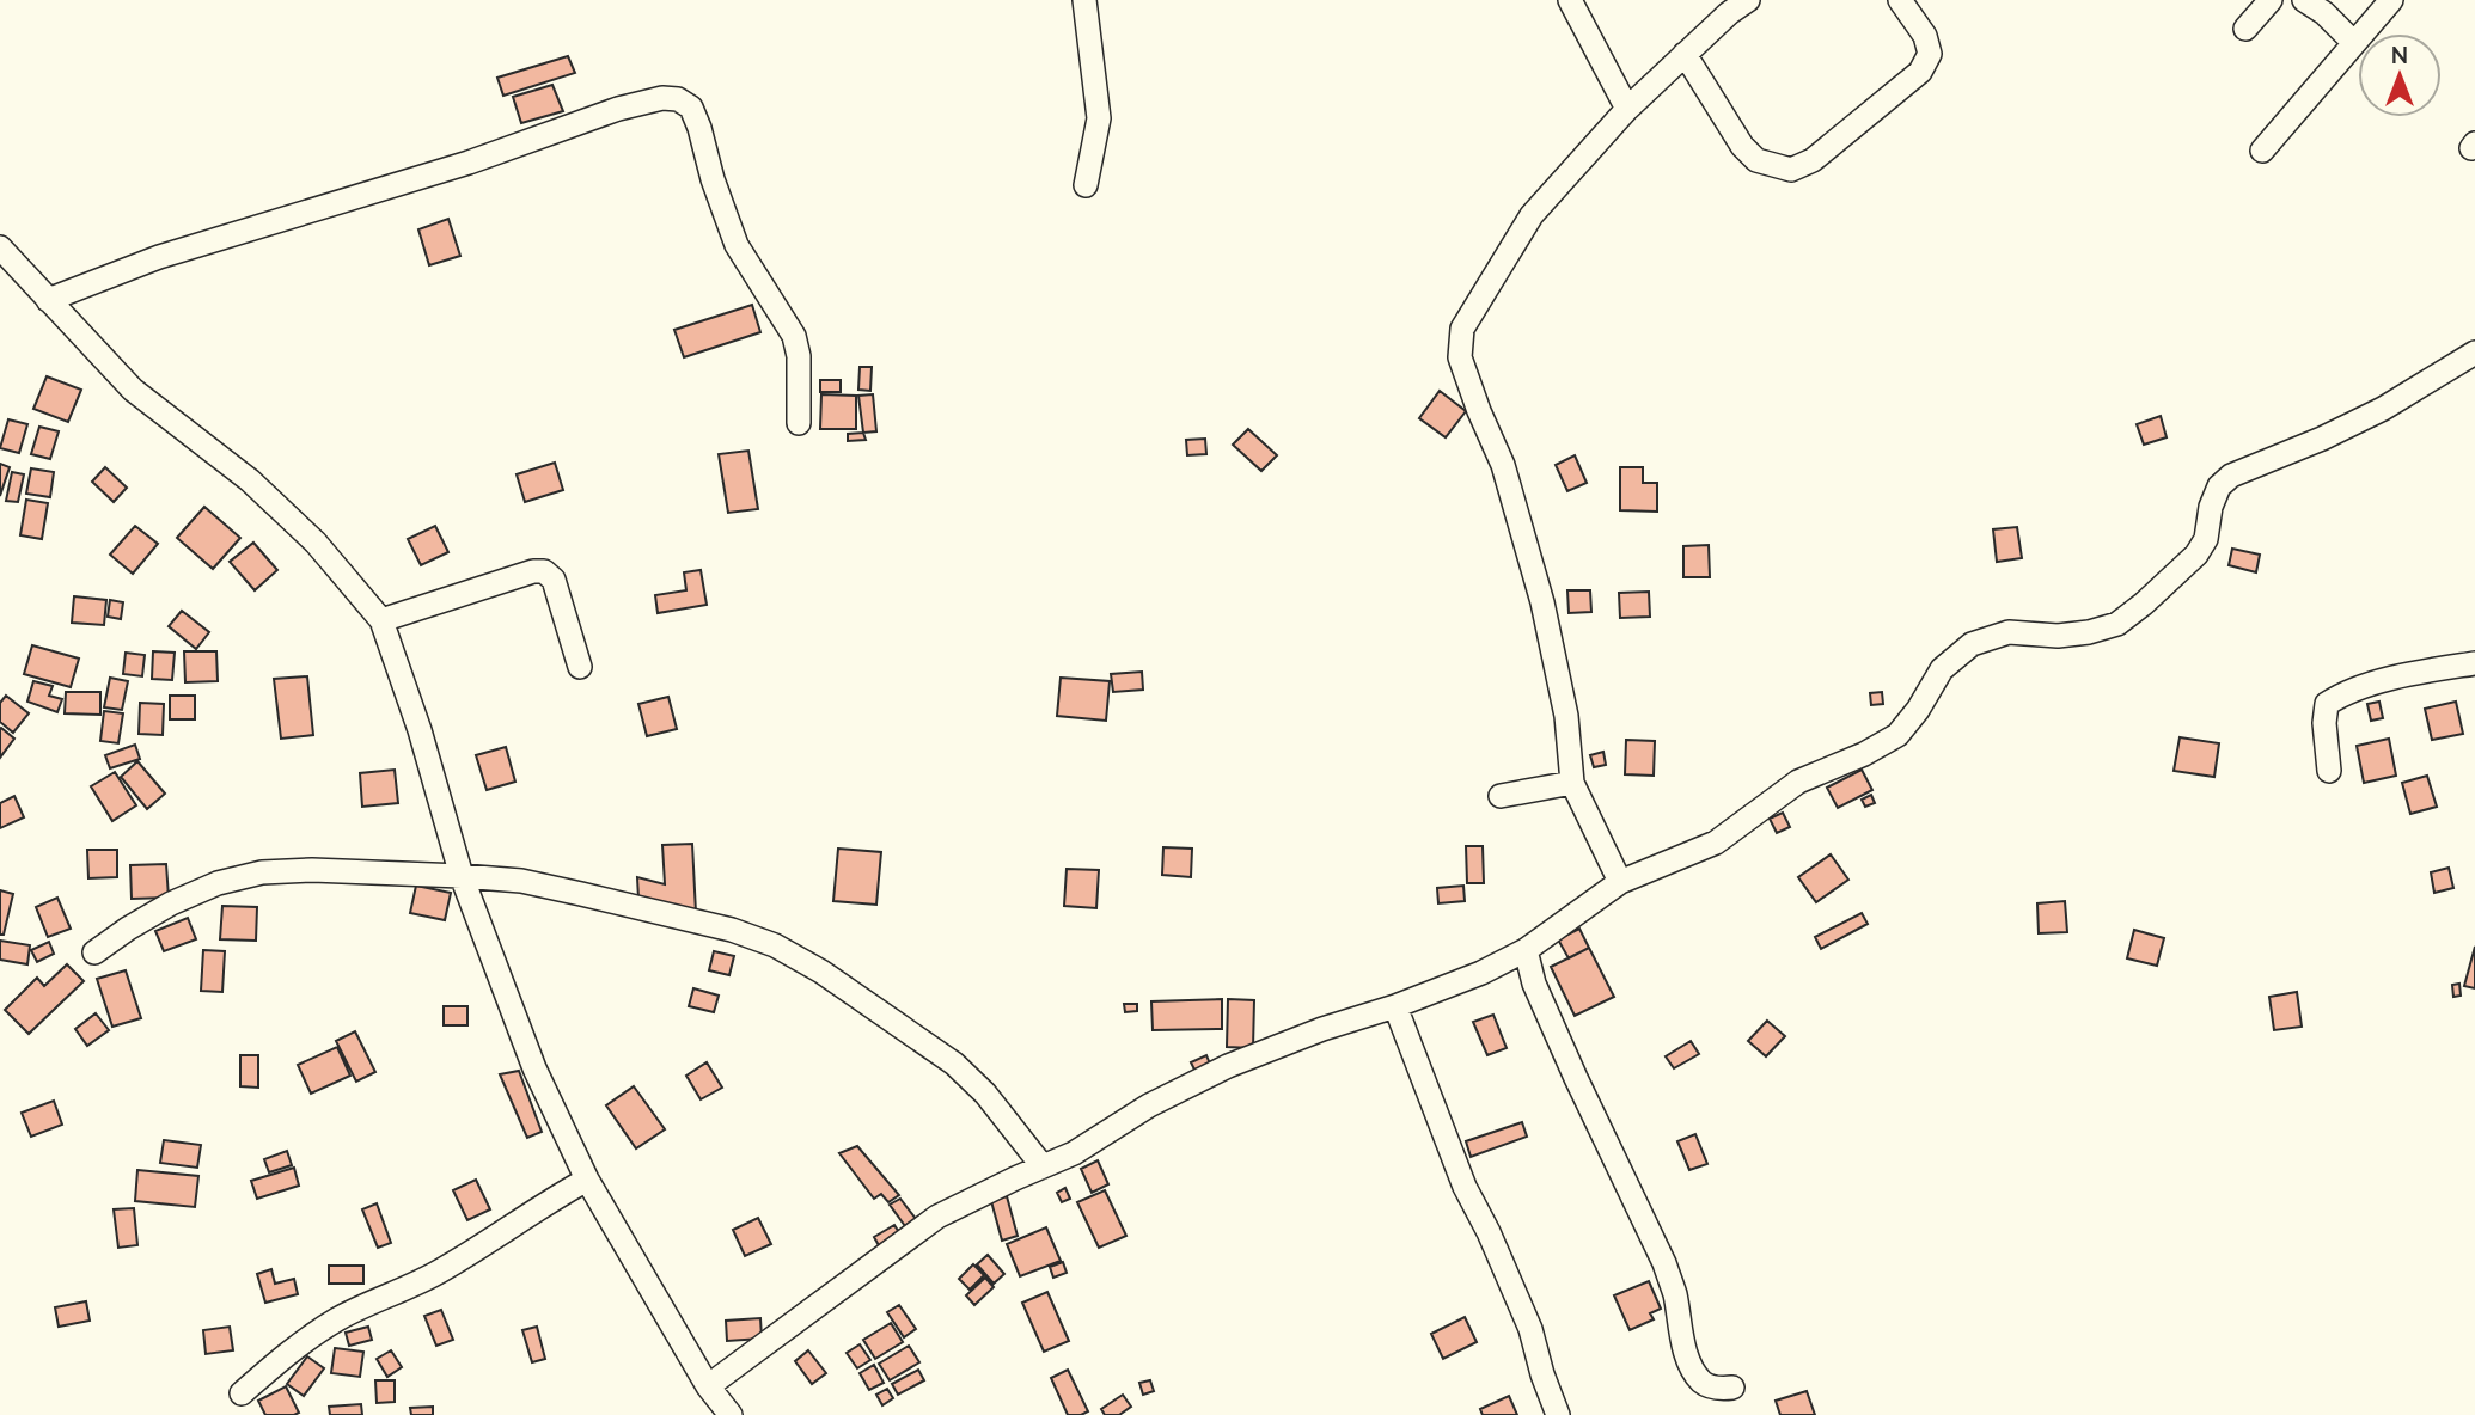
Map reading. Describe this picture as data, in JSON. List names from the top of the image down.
{
  "north": "top"
}
